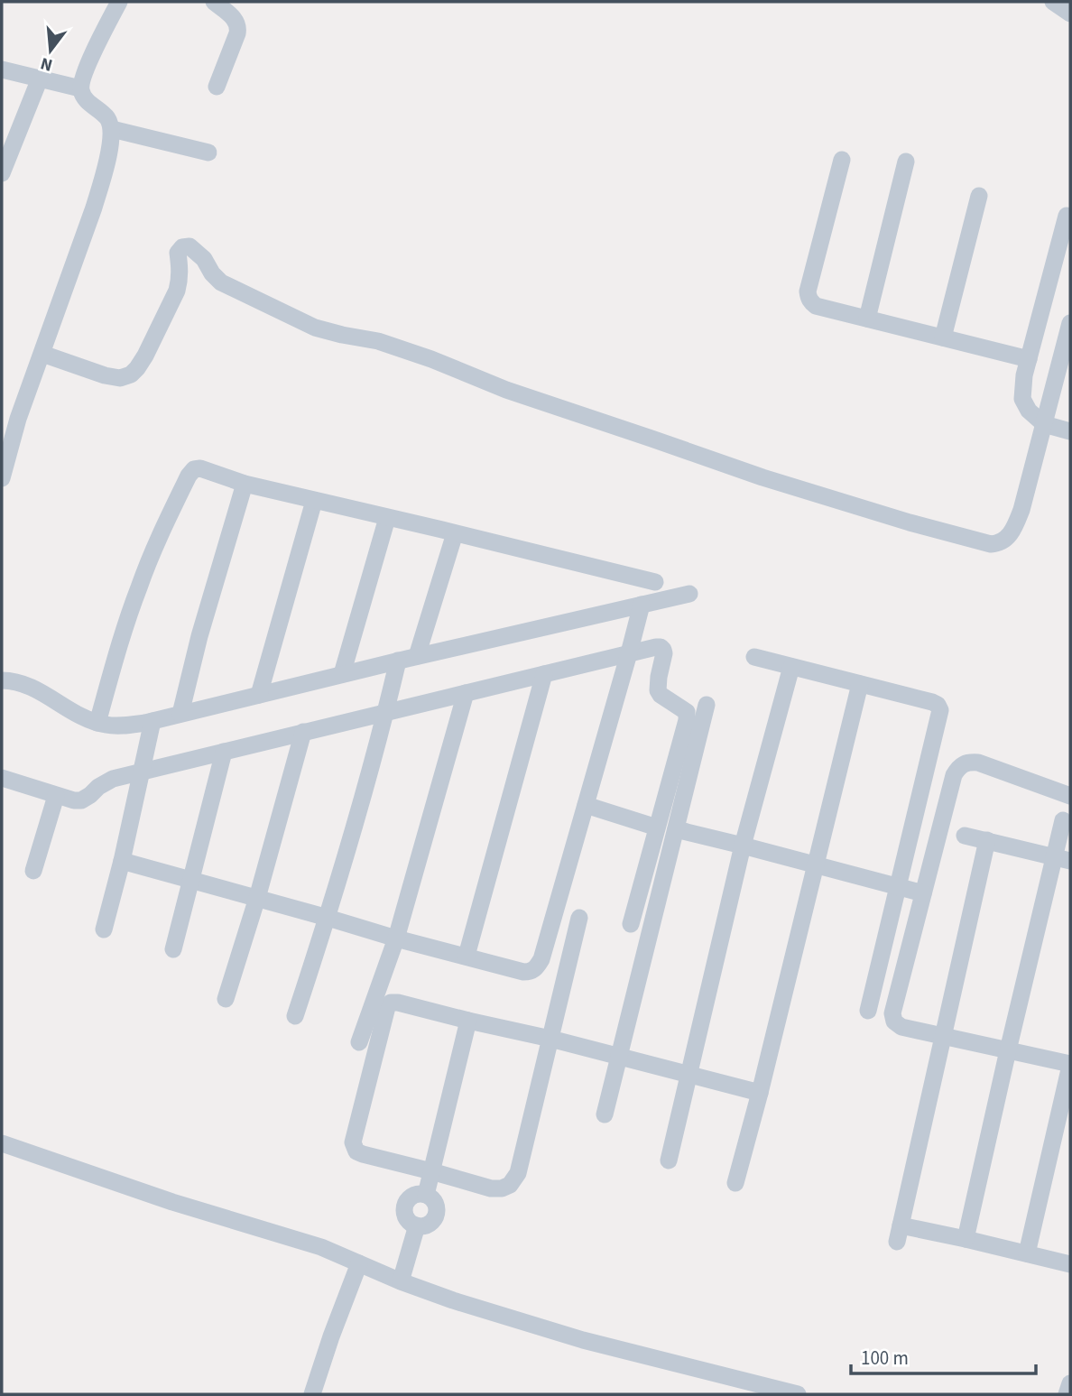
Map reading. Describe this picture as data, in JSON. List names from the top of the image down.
{
  "scale_bar": "100 m",
  "north": "bottom"
}
